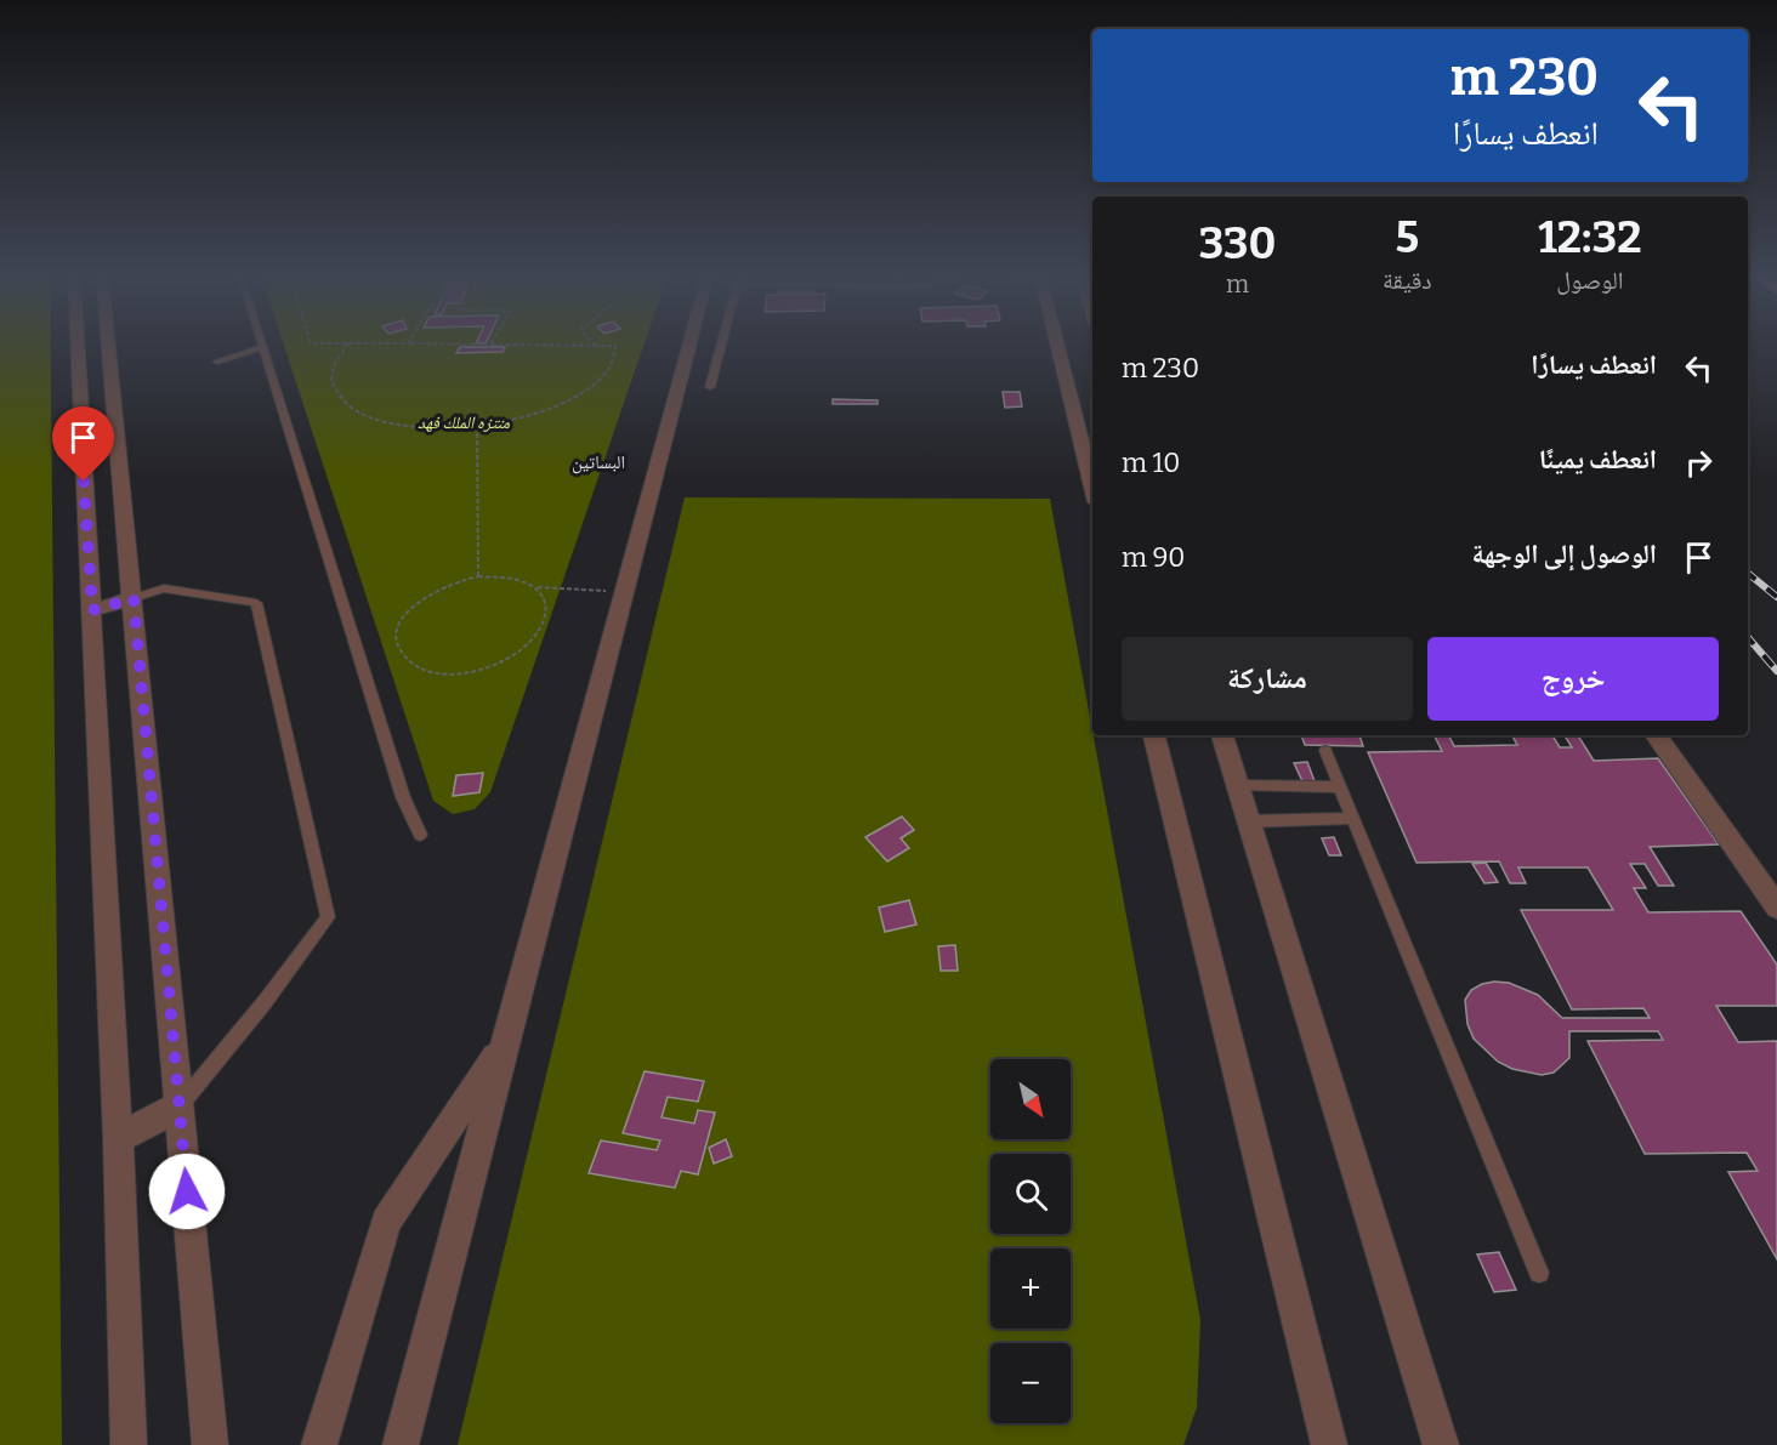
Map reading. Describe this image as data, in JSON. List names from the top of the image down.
{
  "districts": ["البساتين"],
  "parks": ["منتزه الملك فهد"],
  "north": "bottom right",
  "page": {
    "turn": ["230 m", "انعطف يسارًا"],
    "eta": [
      "12:32",
      "الوصول",
      "5",
      "دقيقة",
      "330",
      "m"
    ],
    "list": [
      {
        "name": "انعطف يسارًا",
        "value": "230 m"
      },
      {
        "name": "انعطف يمينًا",
        "value": "10 m"
      },
      {
        "name": "الوصول إلى الوجهة",
        "value": "90 m"
      }
    ],
    "buttons": ["خروج", "مشاركة"],
    "map_buttons": ["+", "−"]
  }
}
